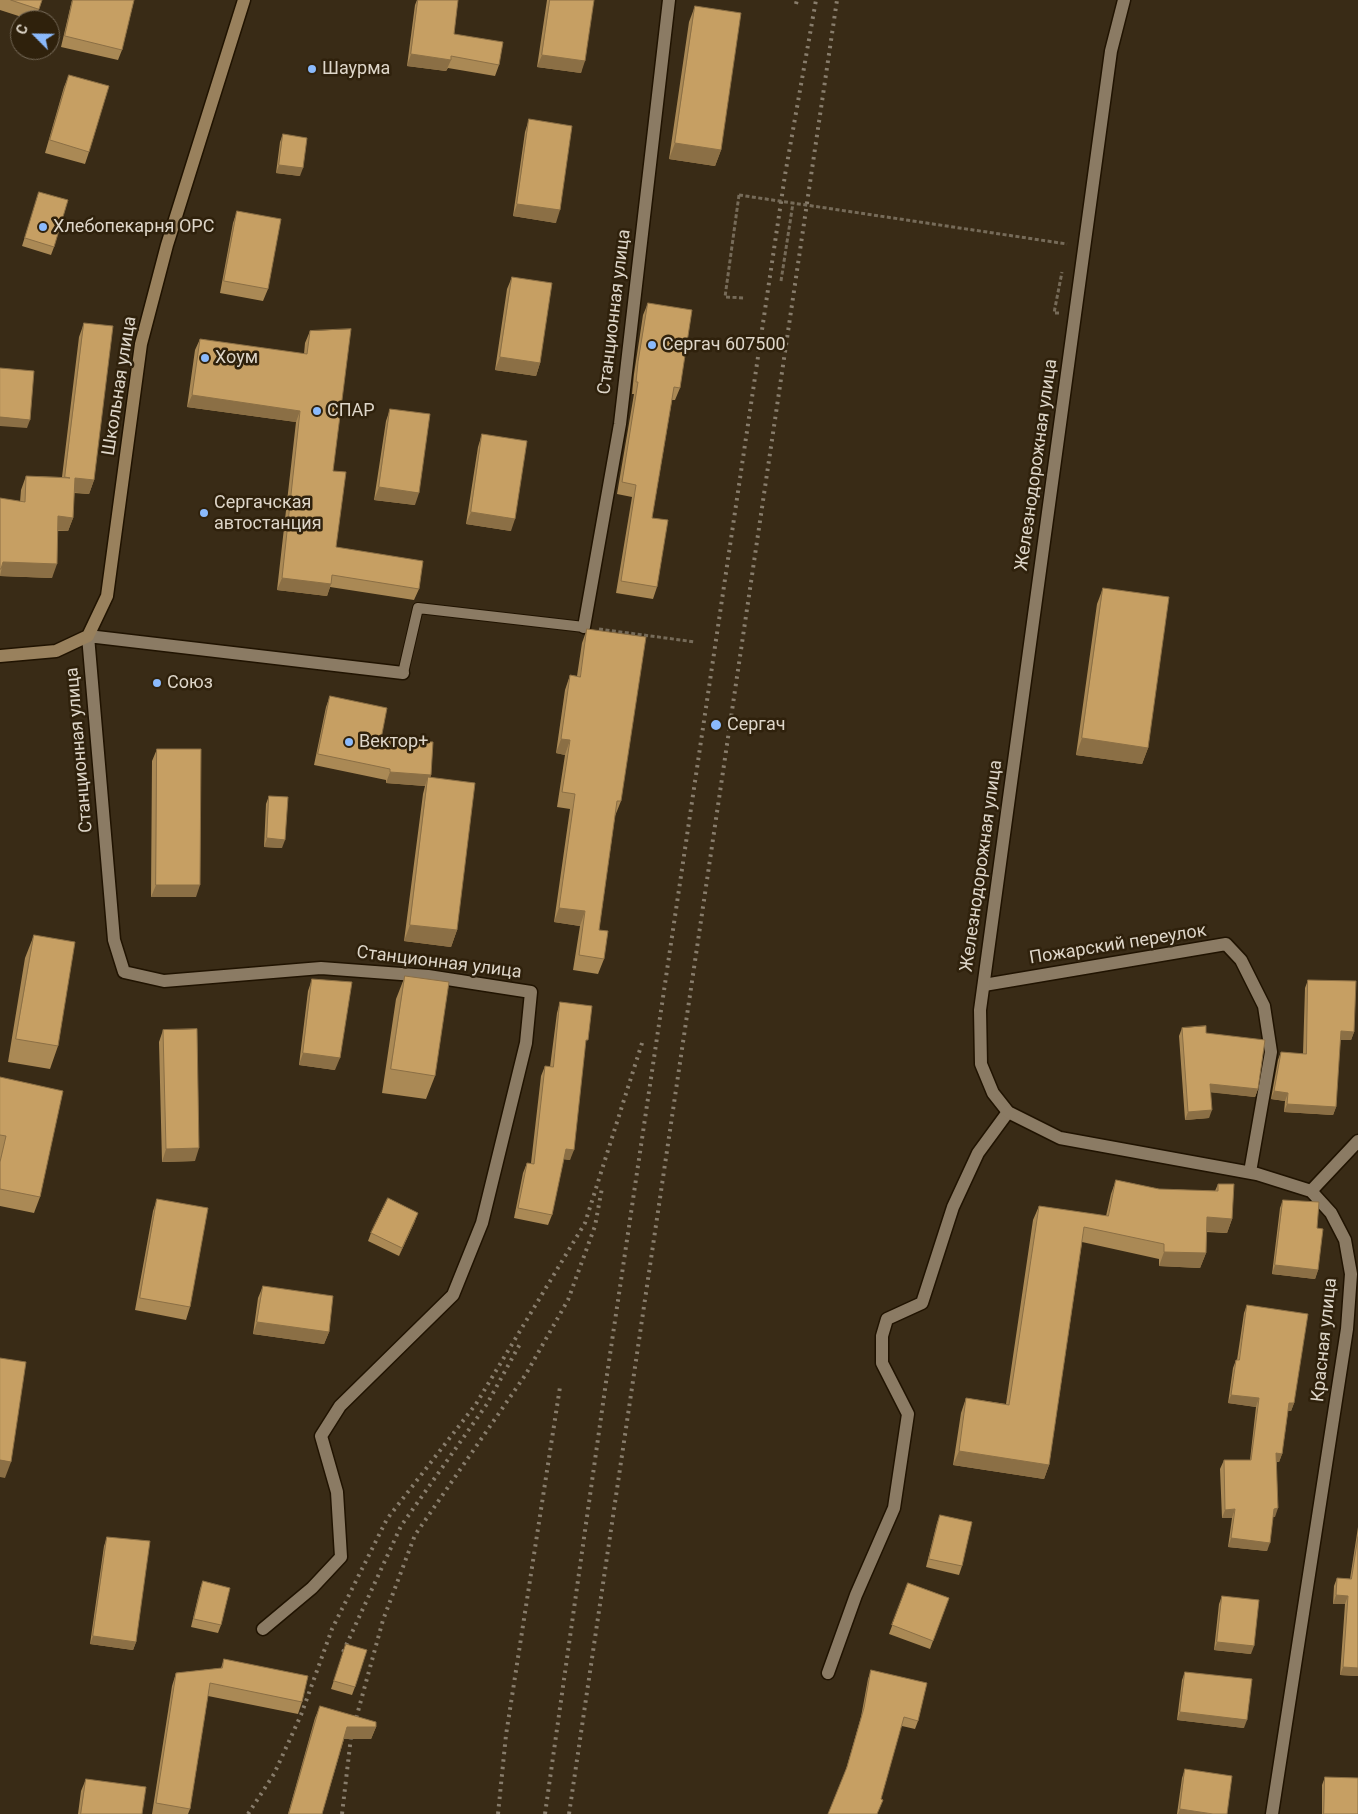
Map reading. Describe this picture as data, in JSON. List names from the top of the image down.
{
  "streets": {
    "main road": ["Школьная улица"],
    "street": [
      "Станционная улица",
      "Железнодорожная улица",
      "Пожарский переулок",
      "Красная улица"
    ]
  },
  "crossings": [
    ["Станционная улица", "Школьная улица"],
    ["Железнодорожная улица", "Пожарский переулок"]
  ],
  "places": [
    "Шаурма",
    "Хлебопекарня ОРС",
    "Сергач 607500",
    "Хоум",
    "СПАР",
    "Сергачская автостанция",
    "Союз",
    "Сергач",
    "Вектор+"
  ],
  "north": "top left"
}
